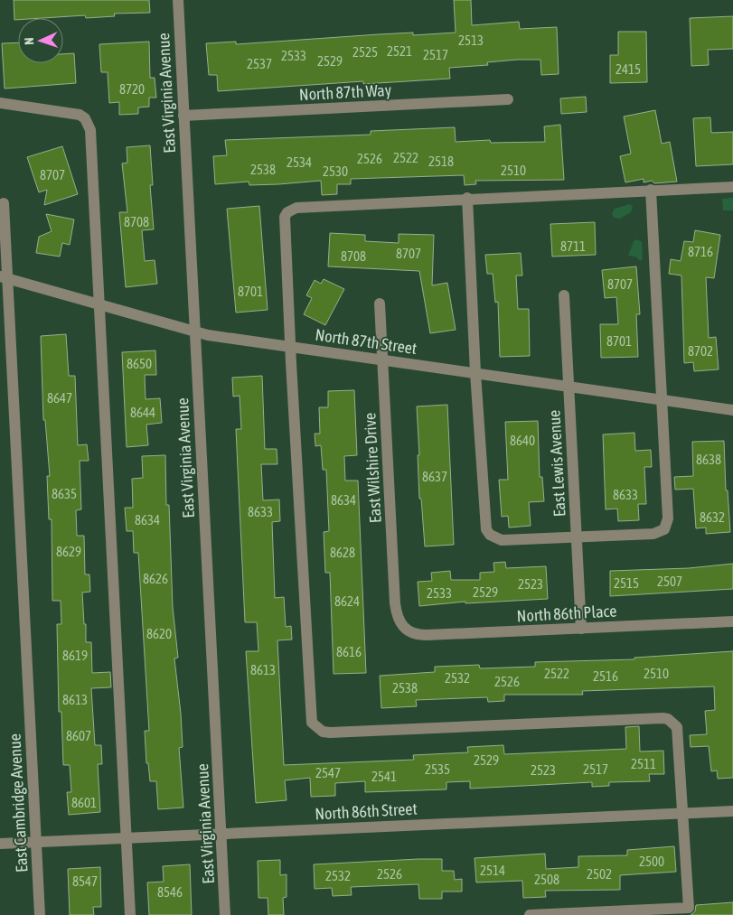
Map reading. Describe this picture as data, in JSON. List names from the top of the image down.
{
  "streets": {
    "street": [
      "North 87th Way",
      "East Virginia Avenue",
      "North 87th Street",
      "East Lewis Avenue",
      "East Wilshire Drive",
      "North 86th Place",
      "East Cambridge Avenue",
      "North 86th Street"
    ]
  },
  "crossings": [
    ["North 87th Way", "East Virginia Avenue"],
    ["East Virginia Avenue", "North 87th Street"],
    ["East Virginia Avenue", "North 86th Street"],
    ["North 87th Street", "East Lewis Avenue"],
    ["North 87th Street", "East Wilshire Drive"],
    ["North 87th Street", "East Cambridge Avenue"],
    ["East Lewis Avenue", "North 86th Place"],
    ["East Wilshire Drive", "North 86th Place"],
    ["East Cambridge Avenue", "North 86th Street"]
  ],
  "house_numbers": [
    "2513",
    "2521",
    "2525",
    "2517",
    "2533",
    "2529",
    "2537",
    "2415",
    "8720",
    "2522",
    "2526",
    "2518",
    "2534",
    "2538",
    "2510",
    "2530",
    "8707",
    "8708",
    "8711",
    "8716",
    "8707",
    "8708",
    "8707",
    "8701",
    "8701",
    "8702",
    "8650",
    "8647",
    "8644",
    "8640",
    "8638",
    "8637",
    "8635",
    "8633",
    "8634",
    "8633",
    "8632",
    "8634",
    "8629",
    "8628",
    "8626",
    "2507",
    "2515",
    "2523",
    "2529",
    "2533",
    "8624",
    "8620",
    "8616",
    "8619",
    "8613",
    "2522",
    "2510",
    "2516",
    "2532",
    "2526",
    "2538",
    "8613",
    "8607",
    "2529",
    "2511",
    "2535",
    "2517",
    "2523",
    "2547",
    "2541",
    "8601",
    "2500",
    "2514",
    "2526",
    "2502",
    "2532",
    "2508",
    "8547",
    "8546"
  ],
  "north": "left"
}
